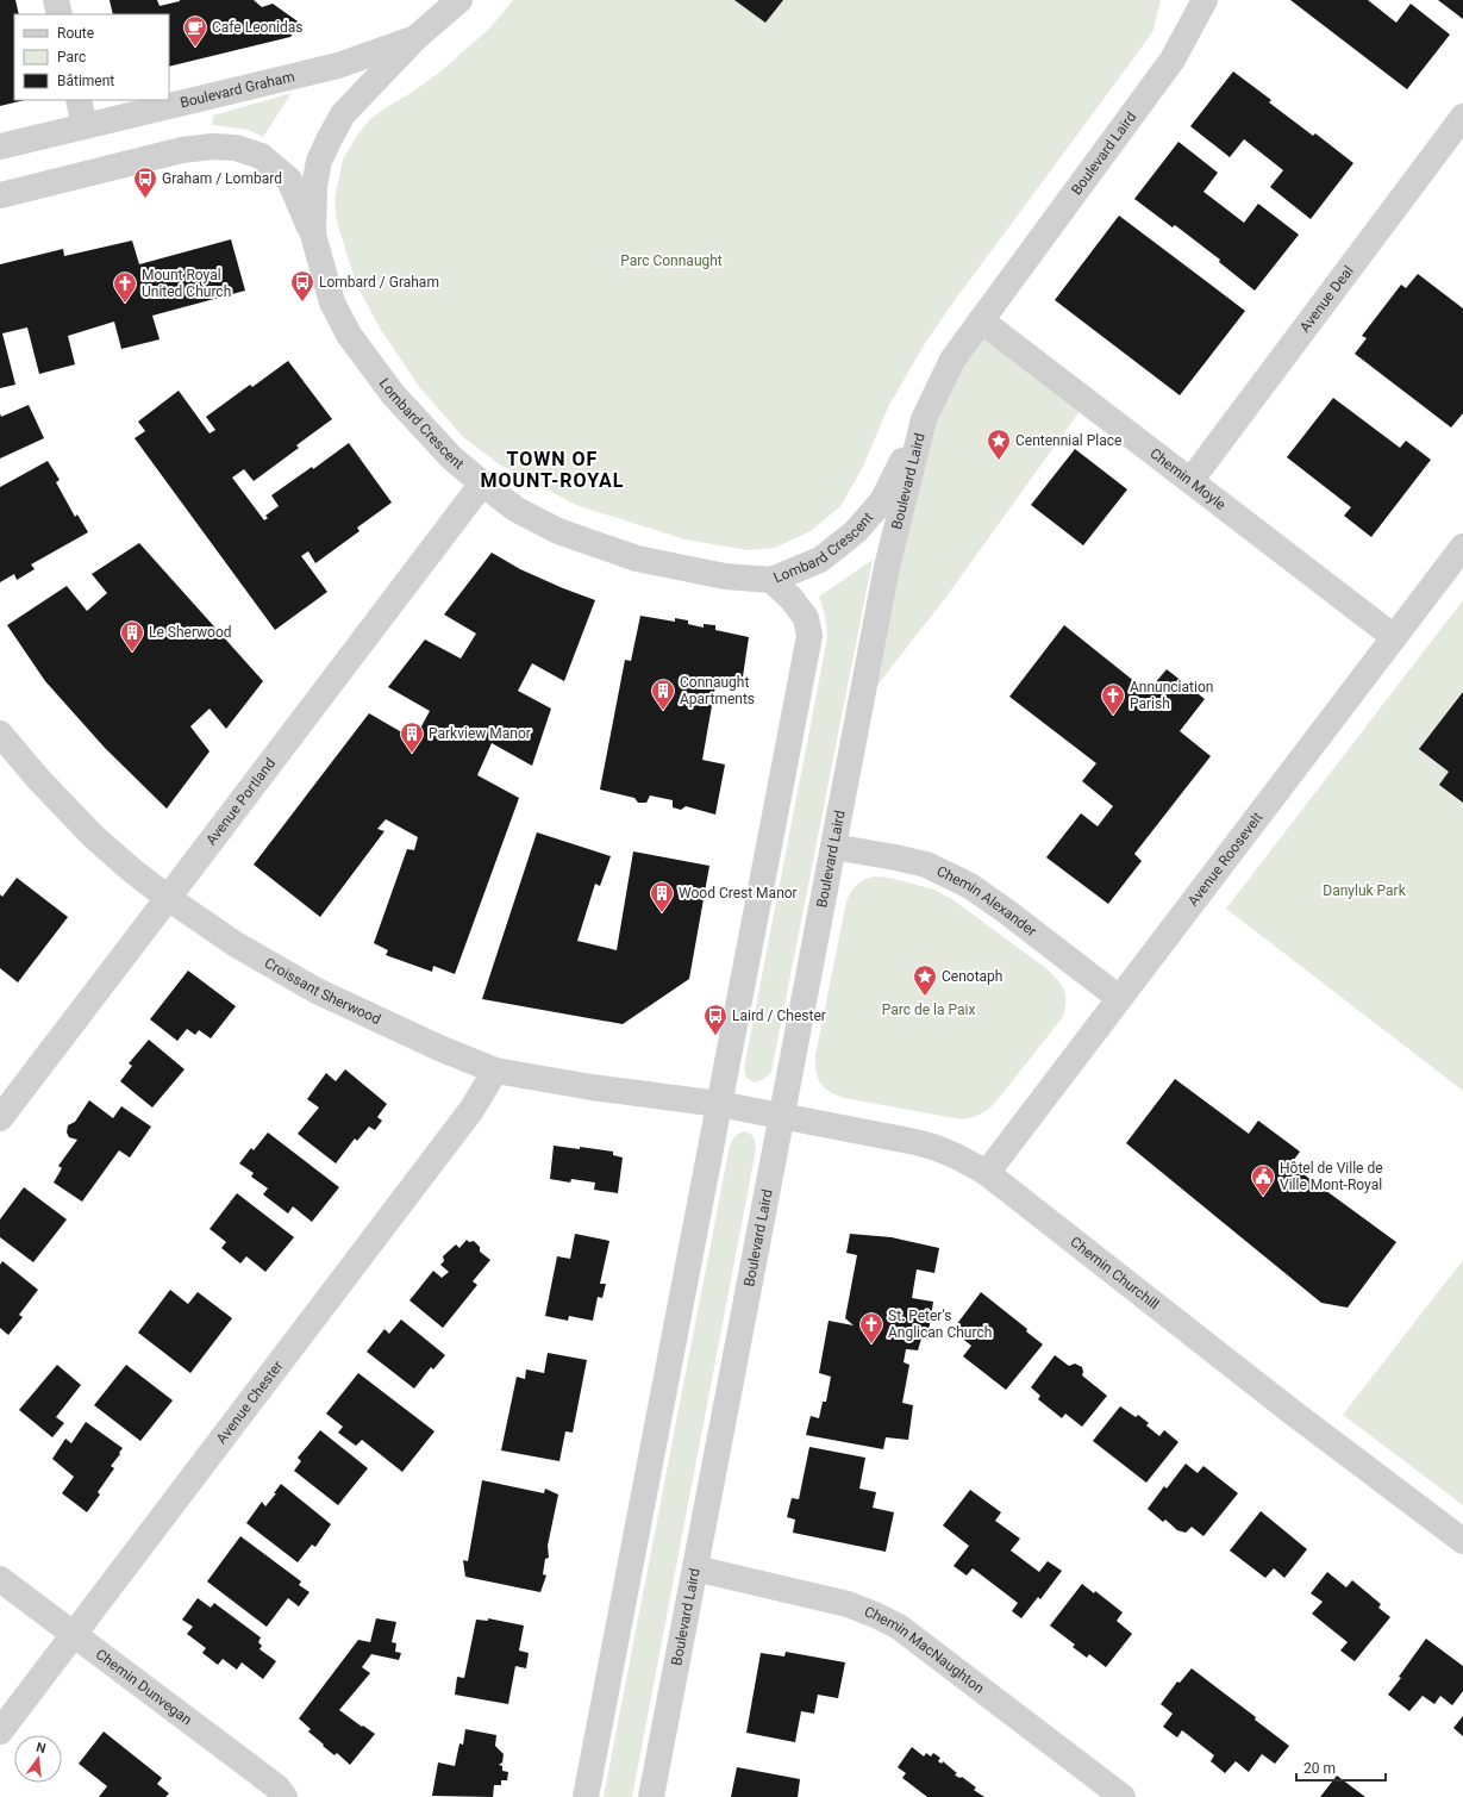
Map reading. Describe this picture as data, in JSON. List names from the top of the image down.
{
  "streets": {
    "street": [
      "Boulevard Graham",
      "Boulevard Laird",
      "Avenue Deal",
      "Lombard Crescent",
      "Chemin Moyle",
      "Avenue Portland",
      "Avenue Roosevelt",
      "Chemin Alexander",
      "Croissant Sherwood",
      "Chemin Churchill",
      "Avenue Chester",
      "Chemin MacNaughton",
      "Chemin Dunvegan"
    ]
  },
  "crossings": [
    ["Boulevard Graham", "Lombard Crescent"],
    ["Boulevard Laird", "Lombard Crescent"],
    ["Boulevard Laird", "Chemin Moyle"],
    ["Boulevard Laird", "Chemin Alexander"],
    ["Boulevard Laird", "Chemin Churchill"],
    ["Boulevard Laird", "Chemin MacNaughton"],
    ["Avenue Deal", "Chemin Moyle"],
    ["Lombard Crescent", "Avenue Portland"],
    ["Chemin Moyle", "Avenue Roosevelt"],
    ["Avenue Portland", "Croissant Sherwood"],
    ["Avenue Roosevelt", "Chemin Alexander"],
    ["Avenue Roosevelt", "Chemin Churchill"],
    ["Croissant Sherwood", "Chemin Churchill"],
    ["Croissant Sherwood", "Avenue Chester"],
    ["Avenue Chester", "Chemin Dunvegan"]
  ],
  "districts": ["TOWN OF MOUNT-ROYAL"],
  "parks": ["Parc Connaught", "Danyluk Park", "Parc de la Paix"],
  "places": {
    "cafe": ["Cafe Leonidas"],
    "bus stop": ["Graham / Lombard", "Lombard / Graham", "Laird / Chester"],
    "church": ["Mount Royal United Church", "Annunciation Parish", "St. Peter's Anglican Church"],
    "place": ["Centennial Place", "Cenotaph"],
    "building": [
      "Le Sherwood",
      "Connaught Apartments",
      "Parkview Manor",
      "Wood Crest Manor"
    ],
    "public building": ["Hôtel de Ville de Ville Mont-Royal"]
  },
  "legend": ["Route", "Parc", "Bâtiment"],
  "scale_bar": "20 m",
  "north": "top"
}
